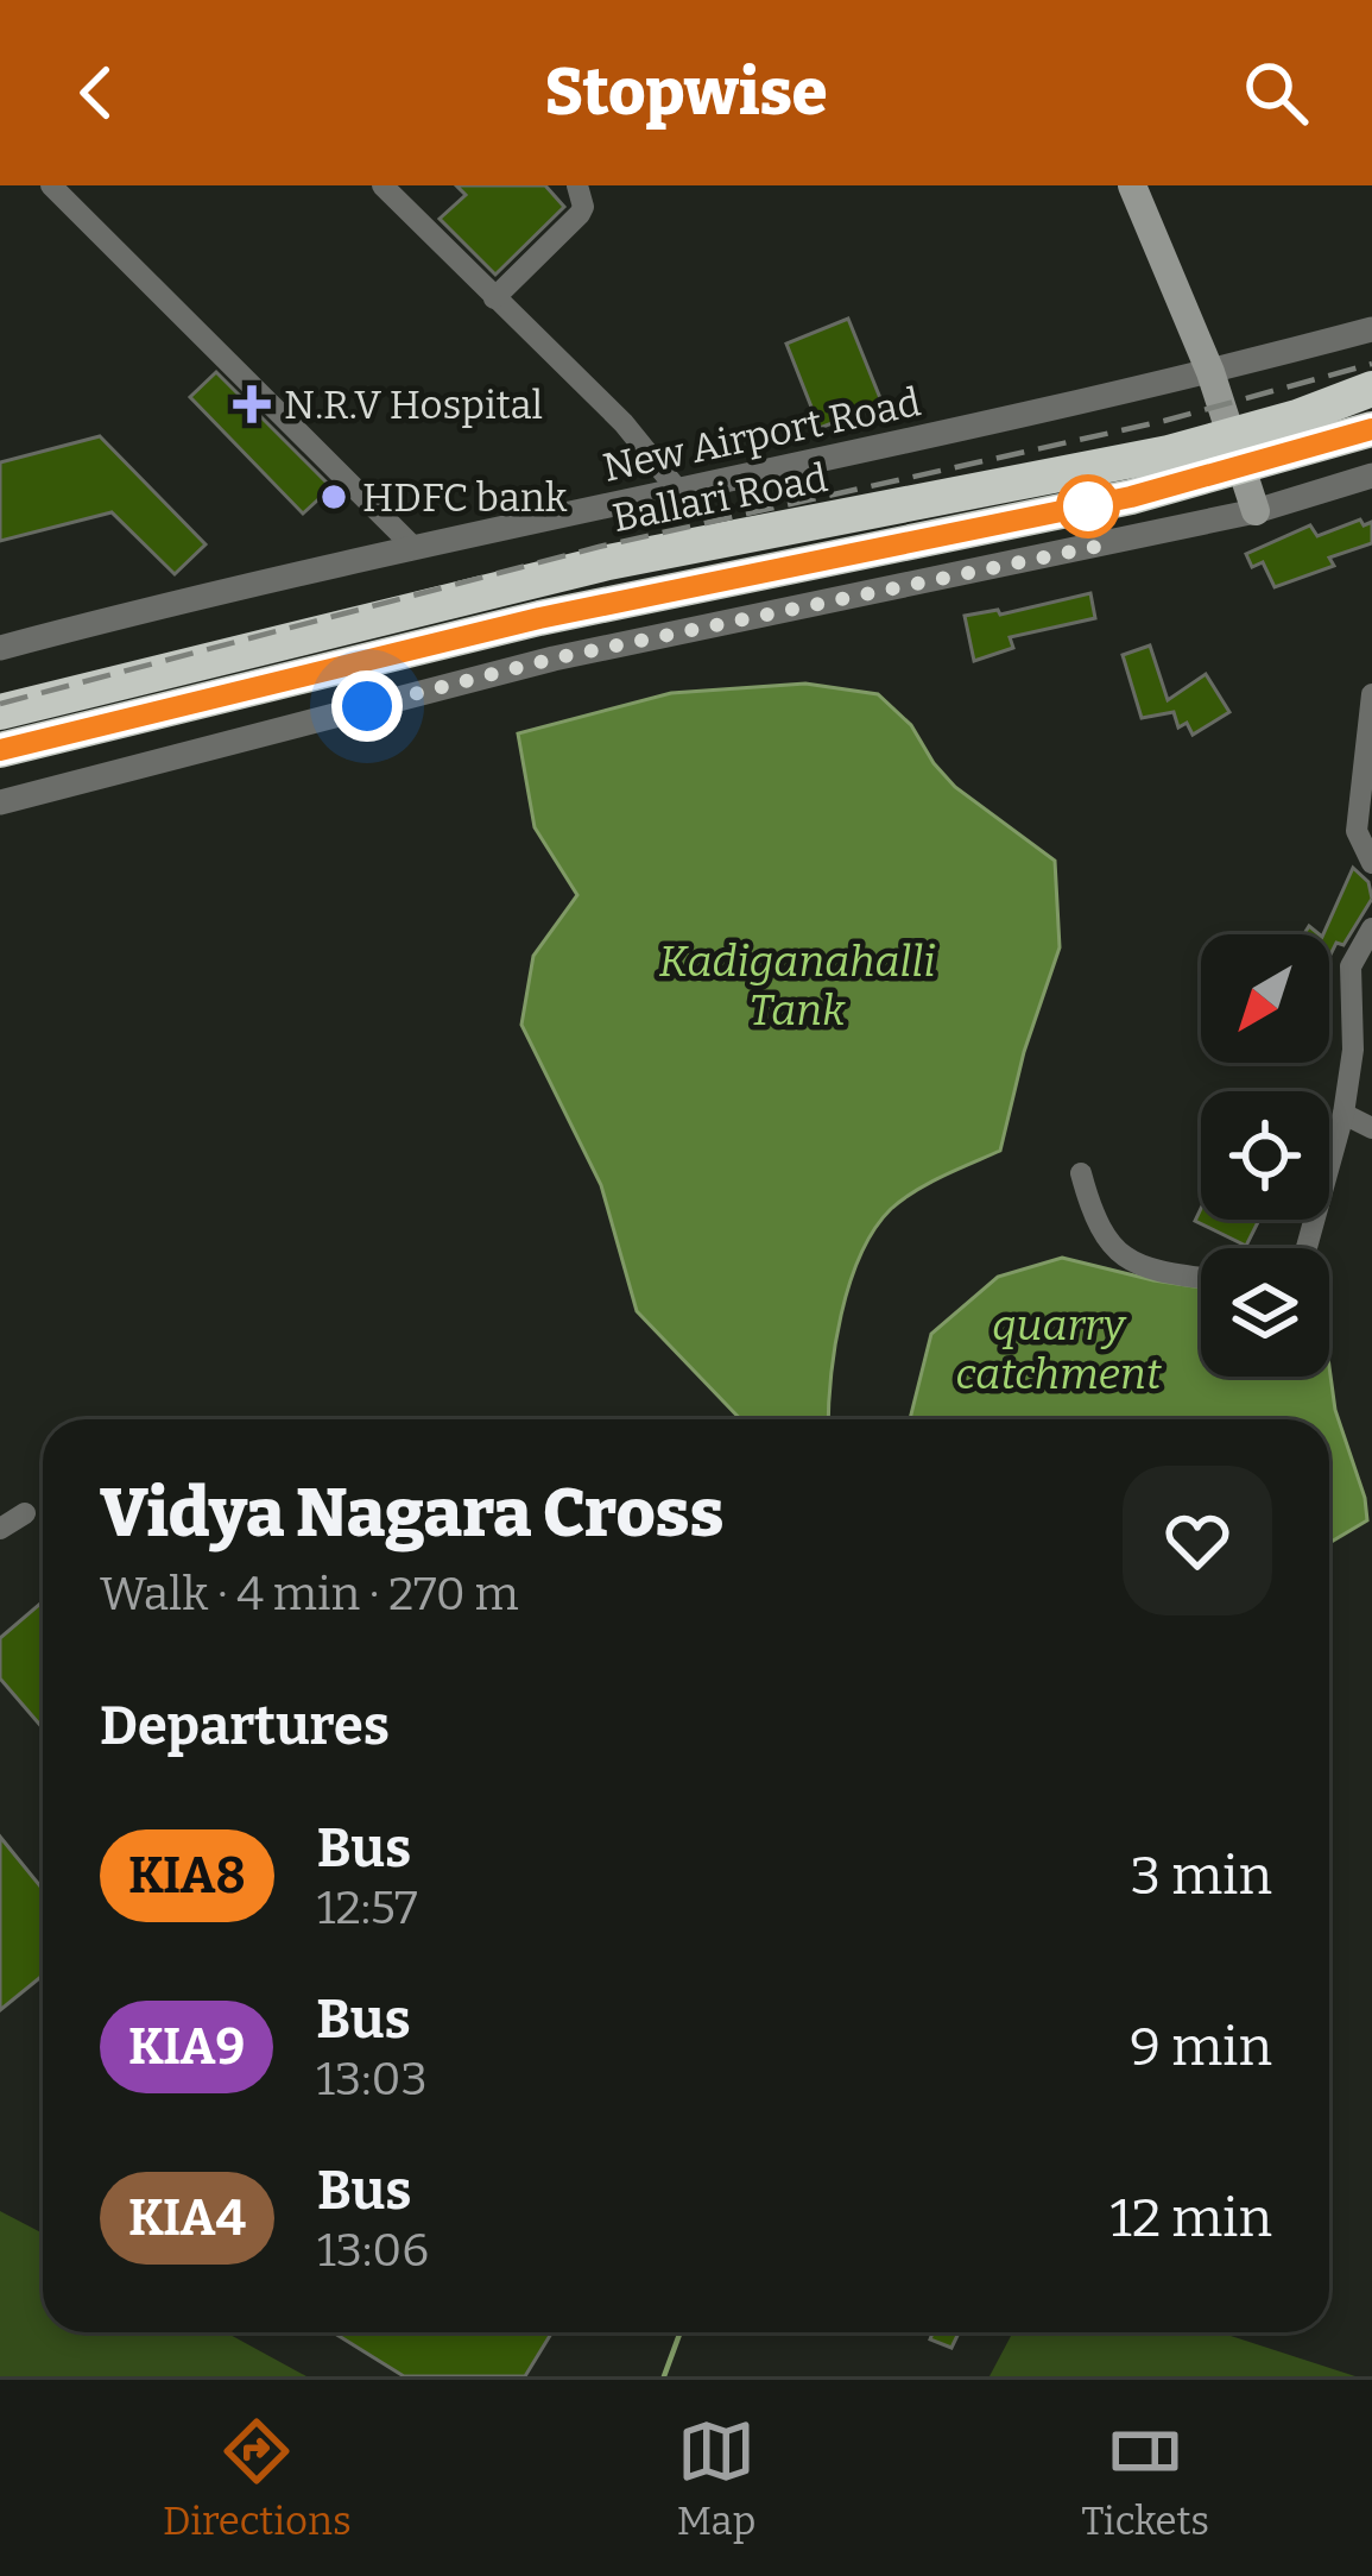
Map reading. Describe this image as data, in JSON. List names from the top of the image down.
{
  "streets": {
    "highway": ["Ballari Road"],
    "street": ["New Airport Road"]
  },
  "water": ["Kadiganahalli Tank", "quarry catchment"],
  "places": {
    "health": ["N.R.V Hospital"],
    "other": ["HDFC bank"]
  },
  "lines": ["bus line KIA8"],
  "north": "bottom left",
  "page": {
    "header": "Stopwise",
    "heading": [
      ["Vidya Nagara Cross", "Walk · 4 min · 270 m"],
      "Departures"
    ],
    "list": [
      {
        "mark": "KIA8",
        "name": "Bus",
        "note": "12:57",
        "value": "3 min"
      },
      {
        "mark": "KIA9",
        "name": "Bus",
        "note": "13:03",
        "value": "9 min"
      },
      {
        "mark": "KIA4",
        "name": "Bus",
        "note": "13:06",
        "value": "12 min"
      }
    ],
    "tabs": ["Directions", "Map", "Tickets"]
  }
}
